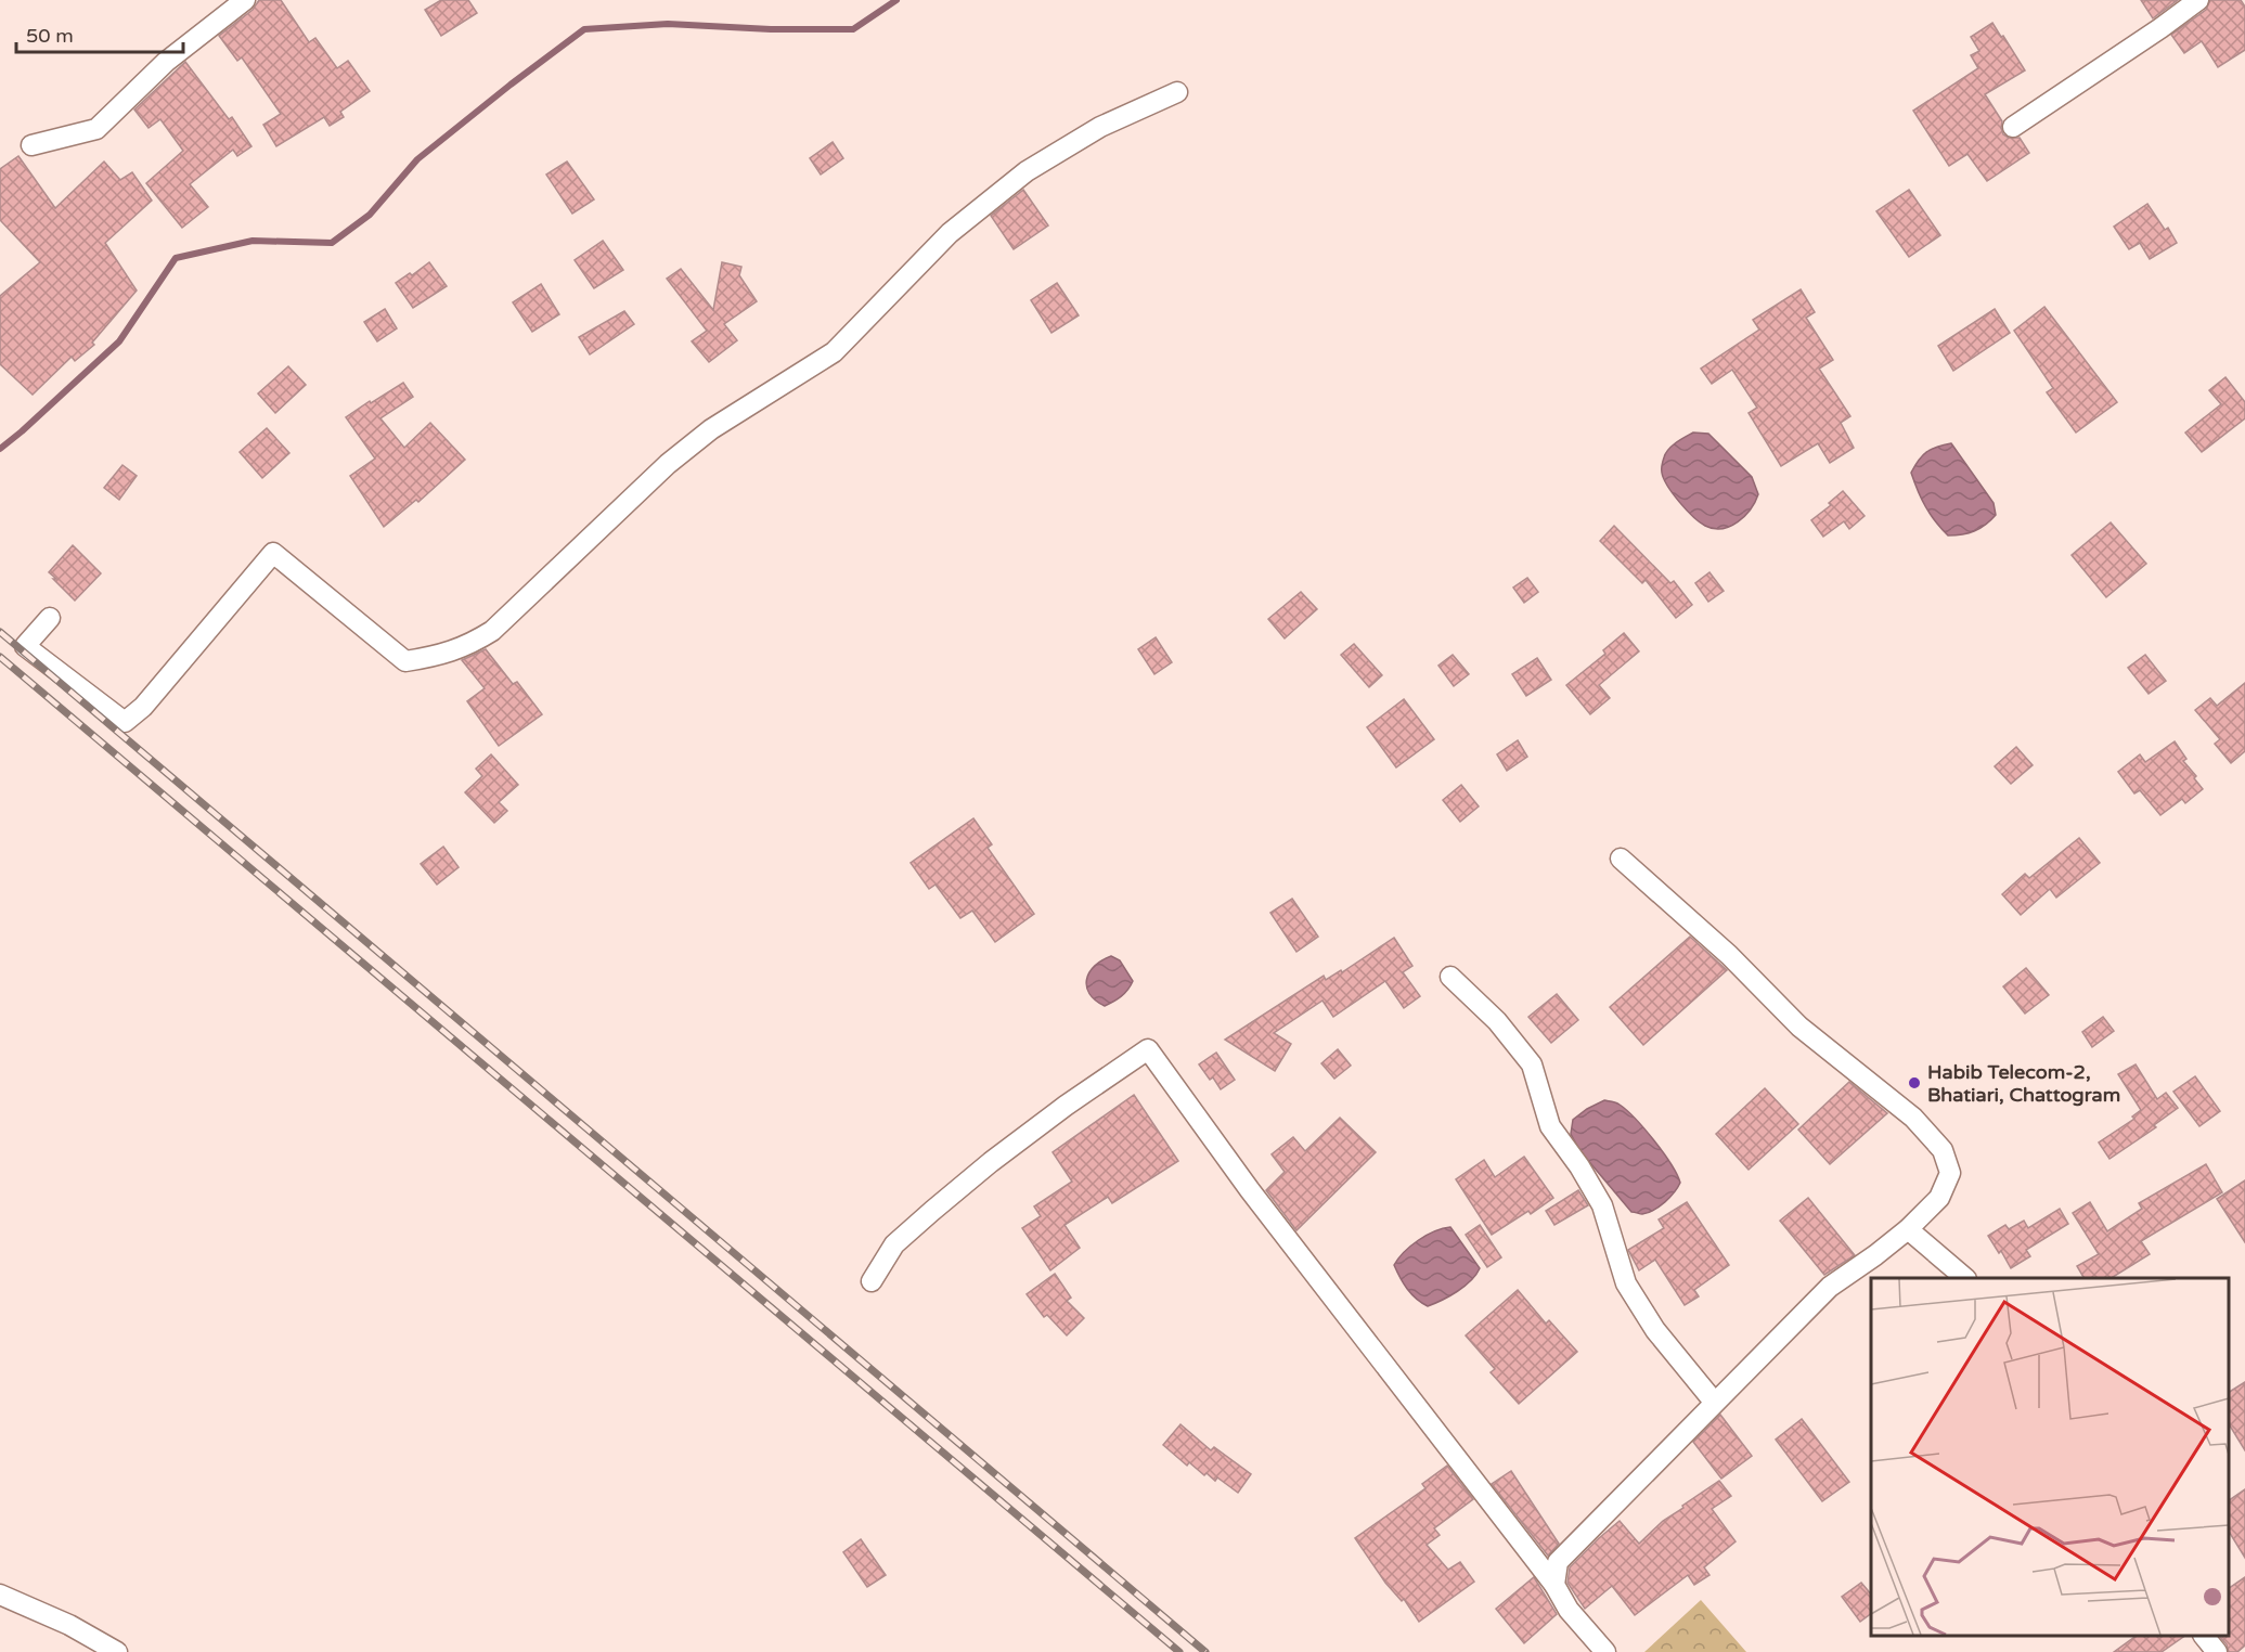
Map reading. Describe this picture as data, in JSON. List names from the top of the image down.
{
  "places": ["Habib Telecom-2, Bhatiari, Chattogram"],
  "scale_bar": "50 m"
}
